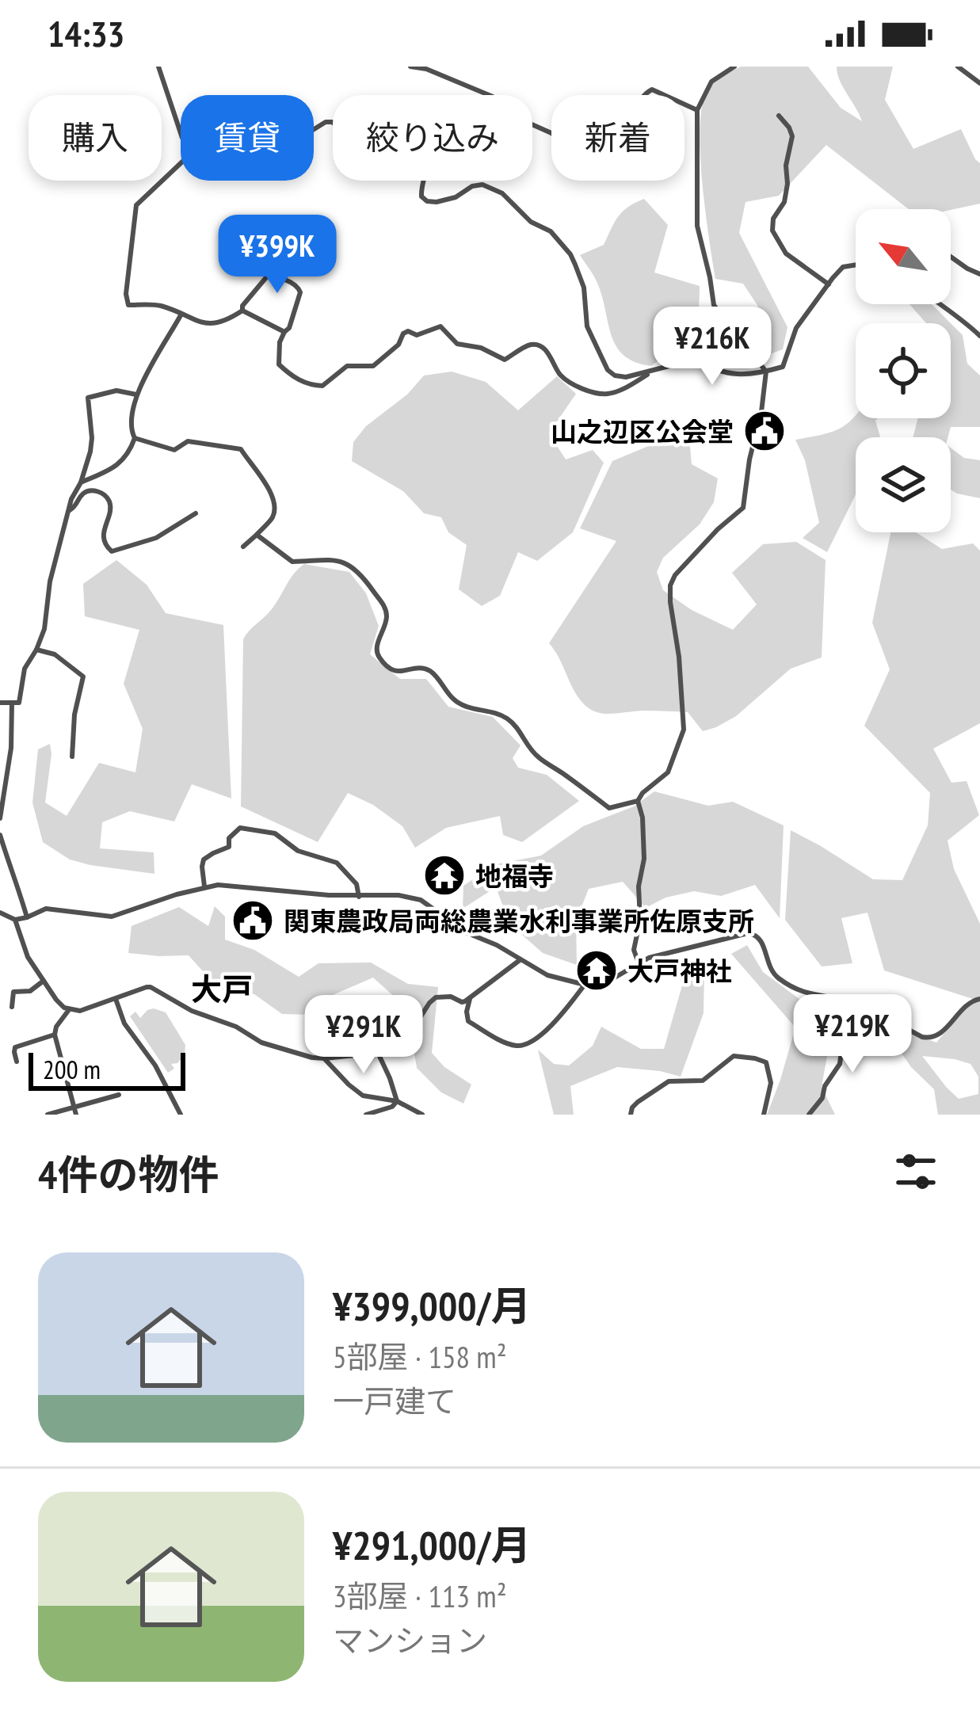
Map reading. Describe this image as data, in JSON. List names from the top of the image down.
{
  "districts": ["大戸"],
  "places": {
    "public building": ["山之辺区公会堂", "関東農政局両総農業水利事業所佐原支所"],
    "temple": ["地福寺", "大戸神社"]
  },
  "scale_bar": "200 m",
  "north": "top left",
  "page": {
    "status": "14:33",
    "chip": [
      "購入",
      "賃貸",
      "絞り込み",
      "新着"
    ],
    "price": [
      "¥399K",
      "¥216K",
      "¥219K",
      "¥291K"
    ],
    "scale": "200 m",
    "heading": "4件の物件",
    "list": [
      {
        "name": "¥399,000/月",
        "note": "5部屋 · 158 m² · 一戸建て"
      },
      {
        "name": "¥291,000/月",
        "note": "3部屋 · 113 m² · マンション"
      }
    ]
  }
}
